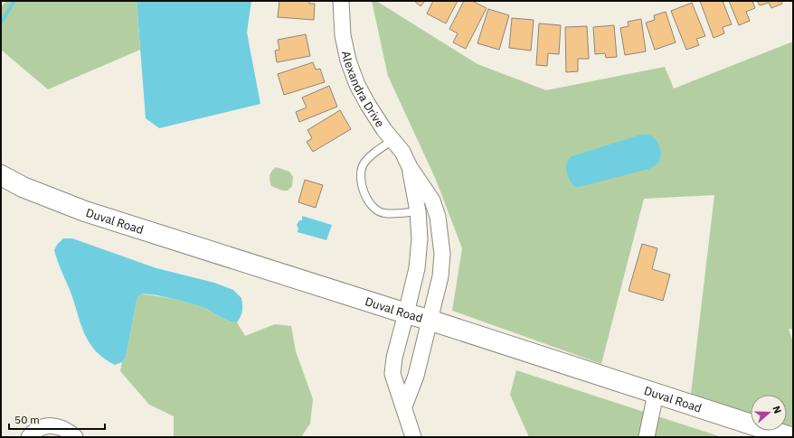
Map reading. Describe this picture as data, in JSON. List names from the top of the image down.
{
  "streets": {
    "main road": ["Duval Road"],
    "street": ["Alexandra Drive"]
  },
  "crossings": [
    ["Alexandra Drive", "Duval Road"]
  ],
  "scale_bar": "50 m",
  "north": "right"
}
